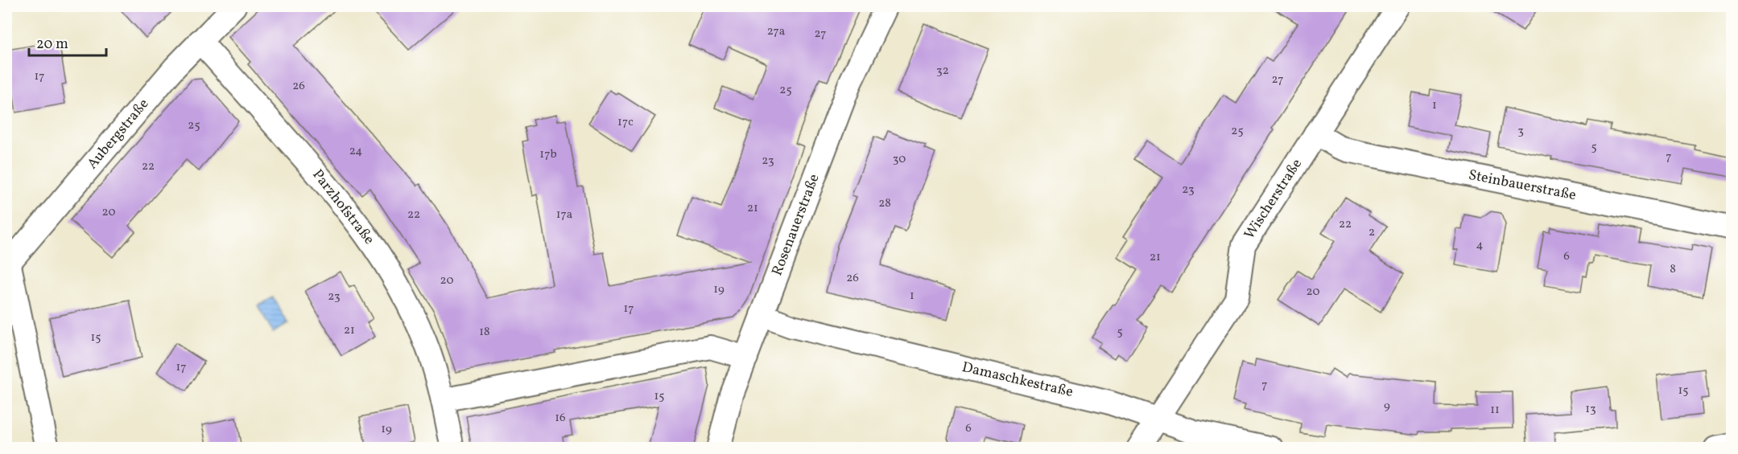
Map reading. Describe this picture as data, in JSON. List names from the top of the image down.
{
  "streets": {
    "street": [
      "Aubergstraße",
      "Steinbauerstraße",
      "Wischerstraße",
      "Parzhofstraße",
      "Rosenauerstraße",
      "Damaschkestraße"
    ]
  },
  "crossings": [
    ["Aubergstraße", "Parzhofstraße"],
    ["Steinbauerstraße", "Wischerstraße"],
    ["Wischerstraße", "Damaschkestraße"],
    ["Rosenauerstraße", "Damaschkestraße"]
  ],
  "house_numbers": [
    "27a",
    "27",
    "32",
    "17",
    "27",
    "26",
    "25",
    "1",
    "17c",
    "25",
    "25",
    "3",
    "5",
    "24",
    "17b",
    "7",
    "30",
    "23",
    "22",
    "23",
    "28",
    "21",
    "20",
    "22",
    "17a",
    "22",
    "2",
    "4",
    "6",
    "21",
    "8",
    "26",
    "20",
    "19",
    "20",
    "1",
    "23",
    "17",
    "21",
    "18",
    "5",
    "15",
    "17",
    "7",
    "15",
    "15",
    "9",
    "13",
    "11",
    "16",
    "6",
    "19"
  ],
  "scale_bar": "20 m"
}
